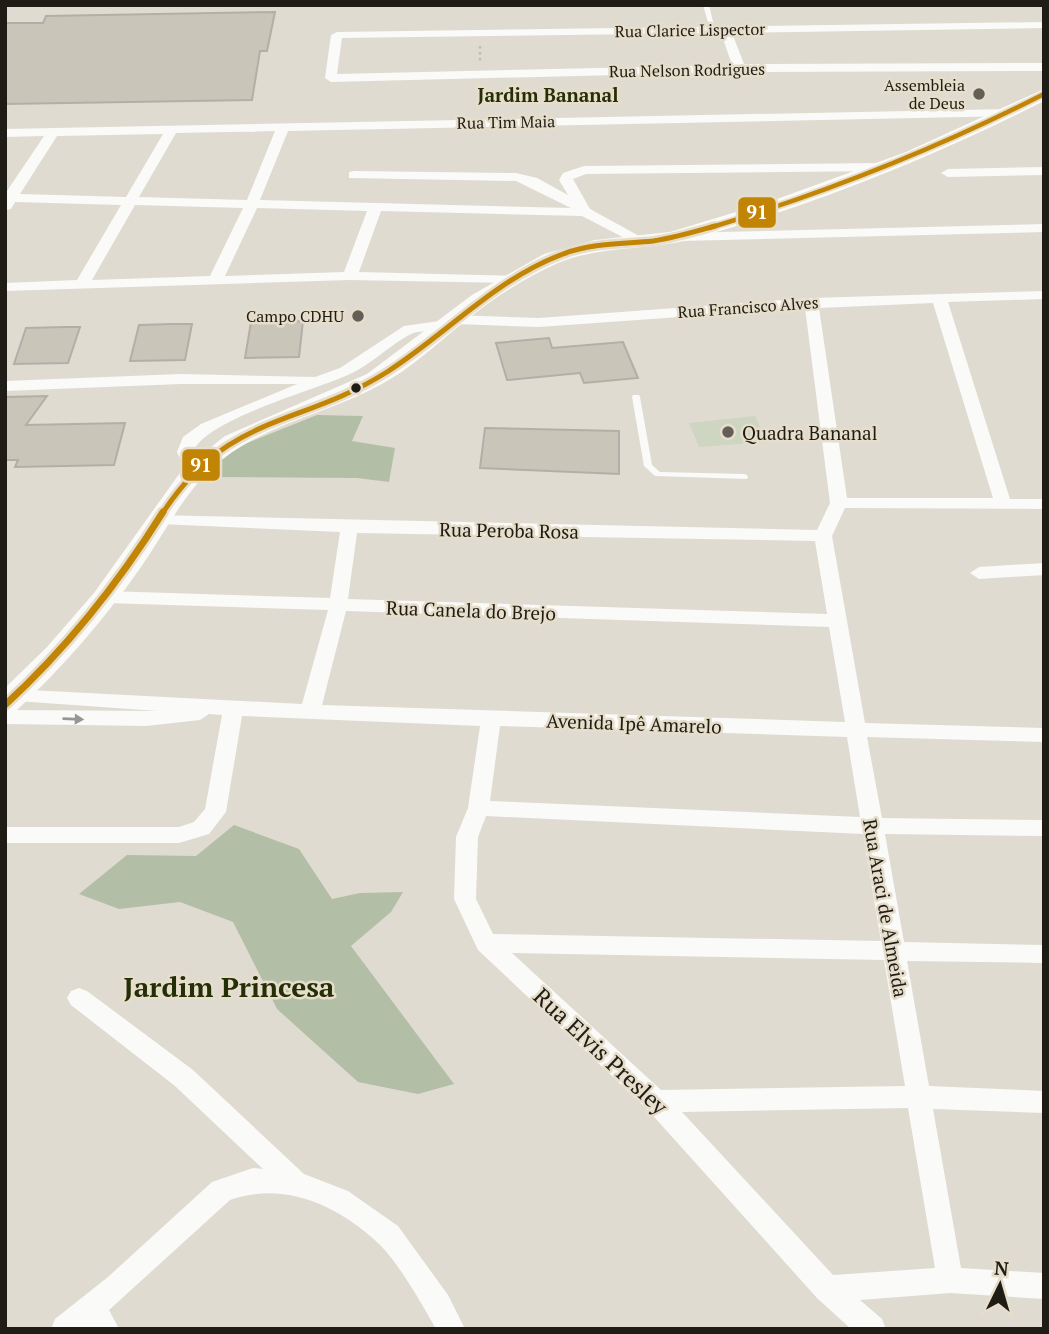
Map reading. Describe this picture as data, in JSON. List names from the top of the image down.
{
  "streets": {
    "street": [
      "Rua Clarice Lispector",
      "Rua Nelson Rodrigues",
      "Rua Tim Maia",
      "Rua Francisco Alves",
      "Rua Peroba Rosa",
      "Rua Canela do Brejo",
      "Avenida Ipê Amarelo",
      "Rua Araci de Almeida",
      "Rua Elvis Presley"
    ]
  },
  "crossings": [
    ["Rua Clarice Lispector", "Rua Nelson Rodrigues"],
    ["Rua Peroba Rosa", "Rua Araci de Almeida"],
    ["Rua Canela do Brejo", "Rua Araci de Almeida"],
    ["Avenida Ipê Amarelo", "Rua Araci de Almeida"],
    ["Avenida Ipê Amarelo", "Rua Elvis Presley"]
  ],
  "districts": ["Jardim Bananal", "Jardim Princesa"],
  "places": ["Assembleia de Deus", "Campo CDHU", "Quadra Bananal"],
  "lines": ["transit line 91"],
  "north": "top"
}
